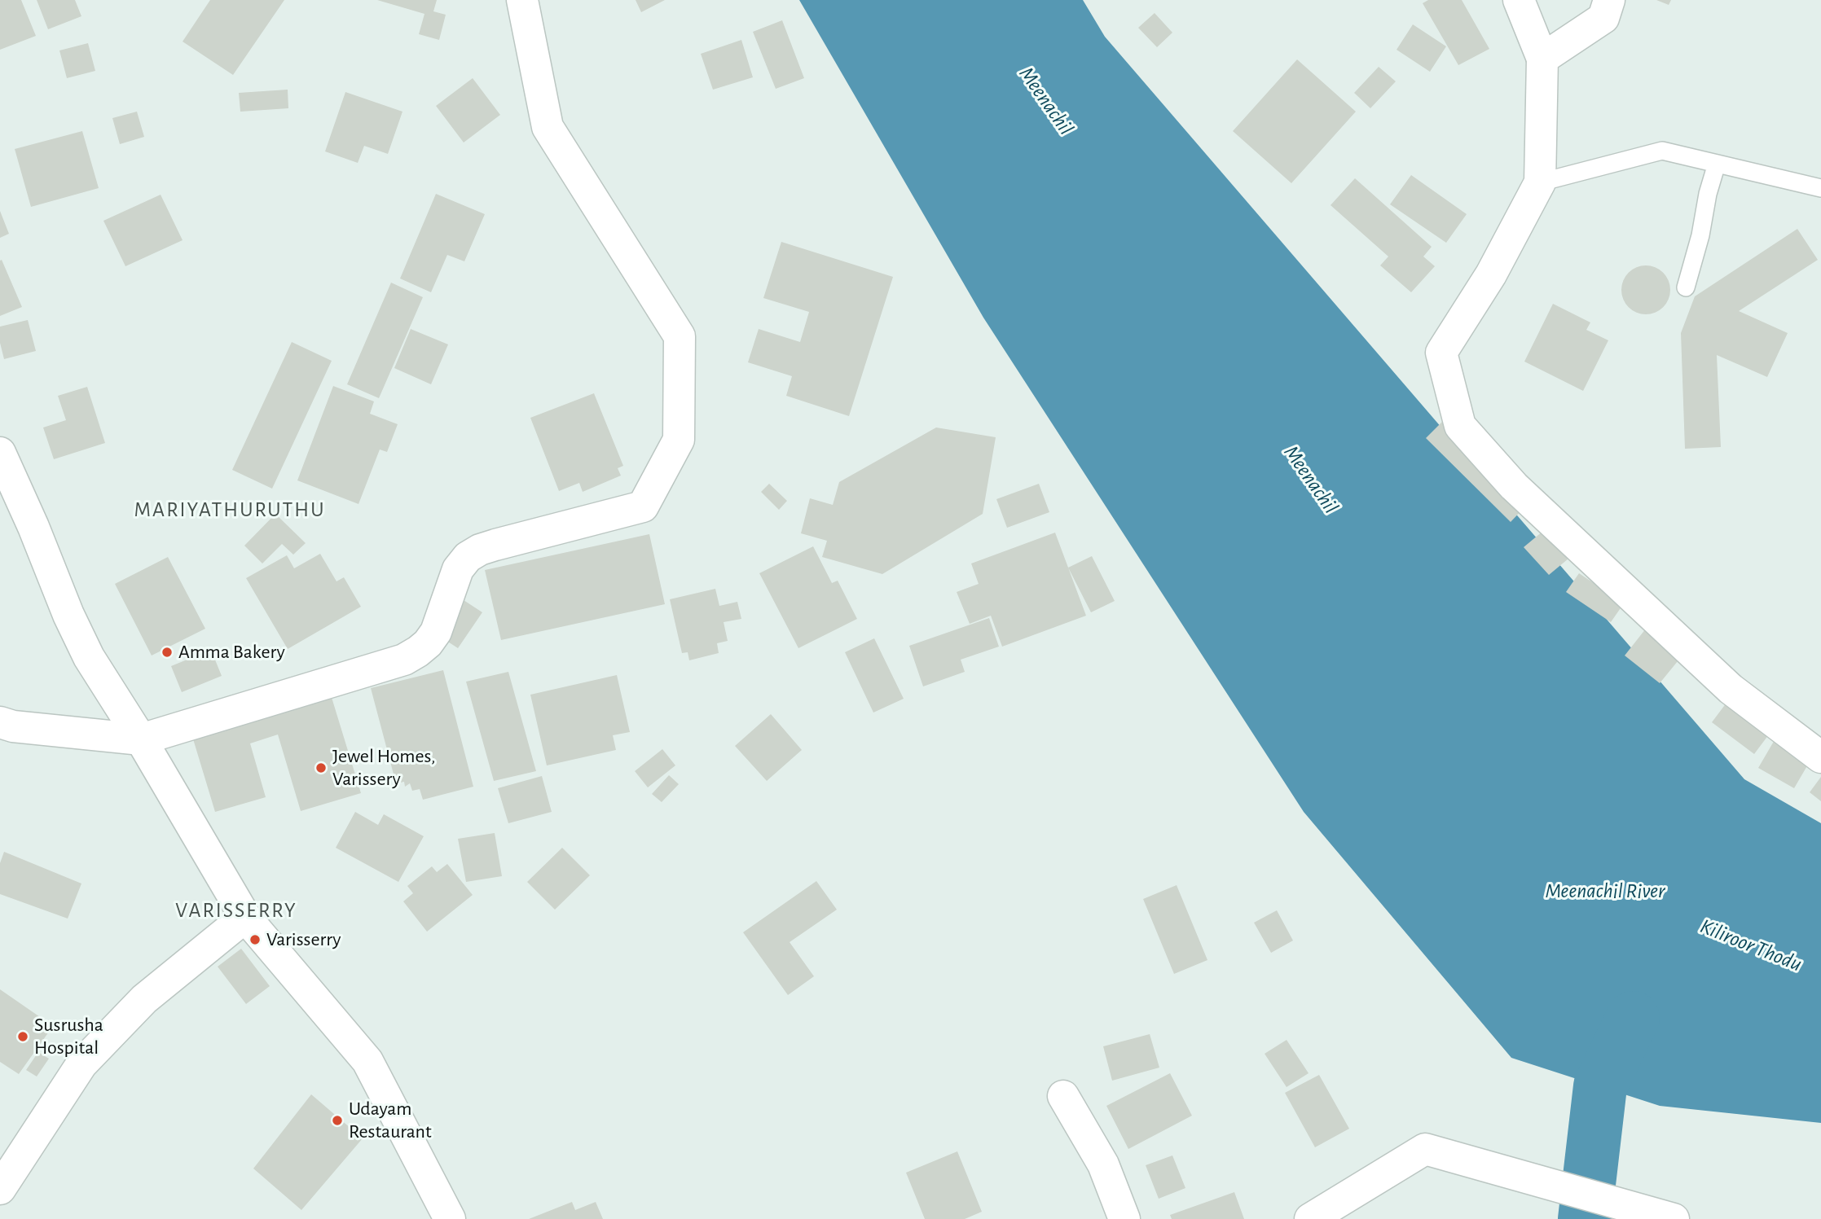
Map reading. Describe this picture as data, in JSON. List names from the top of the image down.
{
  "districts": ["MARIYATHURUTHU", "VARISSERRY"],
  "water": ["Meenachil", "Meenachil River", "Kiliroor Thodu"],
  "places": [
    "Amma Bakery",
    "Jewel Homes, Varissery",
    "Varisserry",
    "Susrusha Hospital",
    "Udayam Restaurant"
  ]
}
